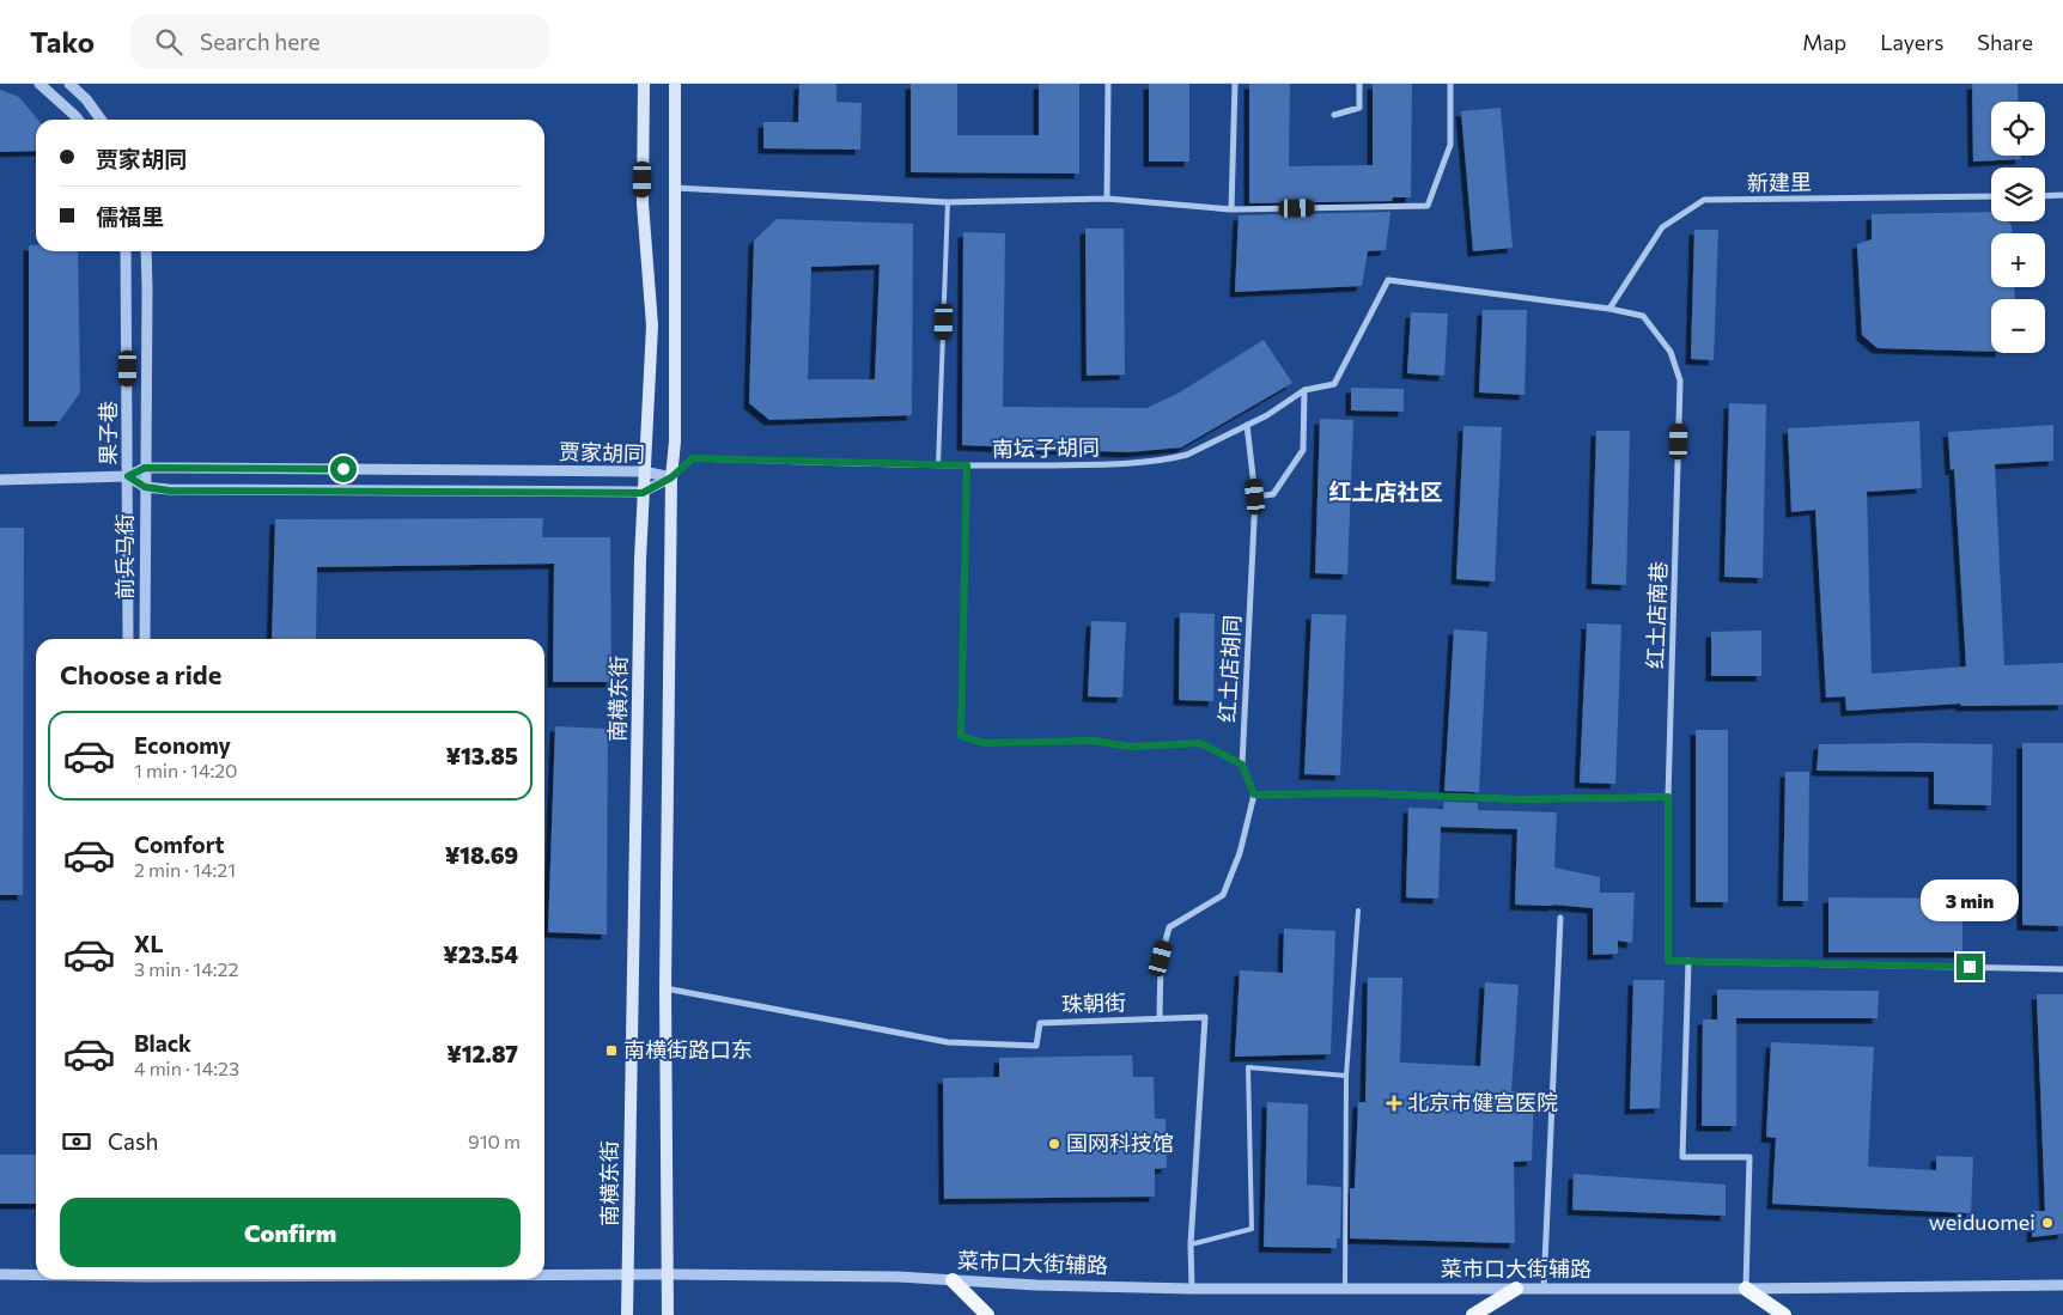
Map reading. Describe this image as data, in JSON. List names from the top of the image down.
{
  "streets": {
    "main road": ["南横东街"],
    "street": [
      "新建里",
      "果子巷",
      "南坛子胡同",
      "贾家胡同",
      "前兵马街",
      "红土店南巷",
      "红土店胡同",
      "珠朝街",
      "菜市口大街辅路"
    ]
  },
  "crossings": [
    ["新建里", "红土店南巷"],
    ["果子巷", "贾家胡同"],
    ["果子巷", "前兵马街"],
    ["南坛子胡同", "贾家胡同"],
    ["南坛子胡同", "红土店胡同"],
    ["贾家胡同", "前兵马街"],
    ["贾家胡同", "南横东街"],
    ["南横东街", "菜市口大街辅路"],
    ["珠朝街", "菜市口大街辅路"]
  ],
  "districts": ["红土店社区"],
  "places": {
    "transit": ["南横街路口东"],
    "health": ["北京市健宫医院"],
    "other": ["国网科技馆", "weiduomei"]
  },
  "page": {
    "header": "Tako",
    "search": "Search here",
    "nav": ["Map", "Layers", "Share"],
    "map_buttons": ["+", "−"],
    "banner": ["贾家胡同", "儒福里"],
    "heading": "Choose a ride",
    "list": [
      {
        "name": "Economy",
        "note": "1 min · 14:20",
        "value": "¥13.85"
      },
      {
        "name": "Comfort",
        "note": "2 min · 14:21",
        "value": "¥18.69"
      },
      {
        "name": "XL",
        "note": "3 min · 14:22",
        "value": "¥23.54"
      },
      {
        "name": "Black",
        "note": "4 min · 14:23",
        "value": "¥12.87"
      }
    ],
    "bubble": "3 min",
    "pay": ["Cash", "910 m"],
    "buttons": "Confirm"
  }
}
